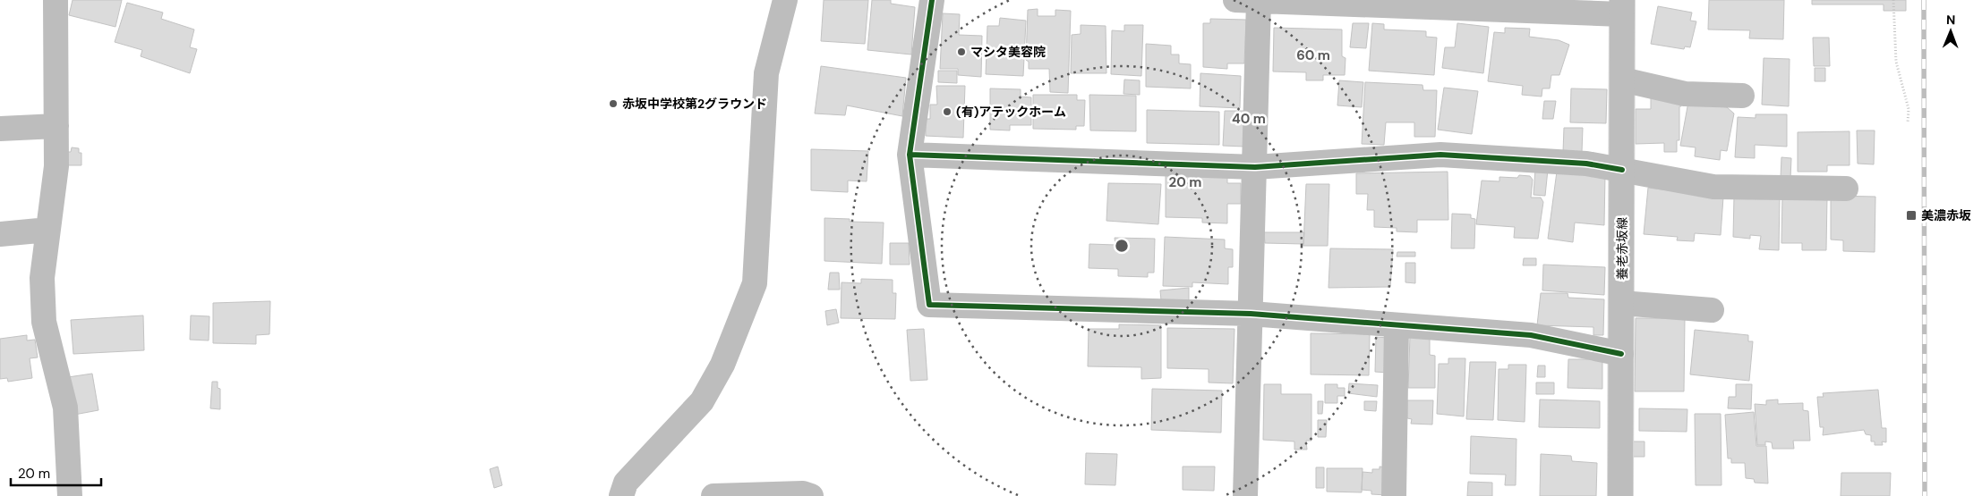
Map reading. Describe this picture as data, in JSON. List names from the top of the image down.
{
  "streets": {
    "street": ["養老赤坂線"]
  },
  "places": {
    "other": ["マシタ美容院", "赤坂中学校第2グラウンド", "(有)アテックホーム"],
    "transit": ["美濃赤坂"]
  },
  "scale_bar": "20 m",
  "north": "top",
  "rings": ["60 m", "40 m", "20 m"]
}
